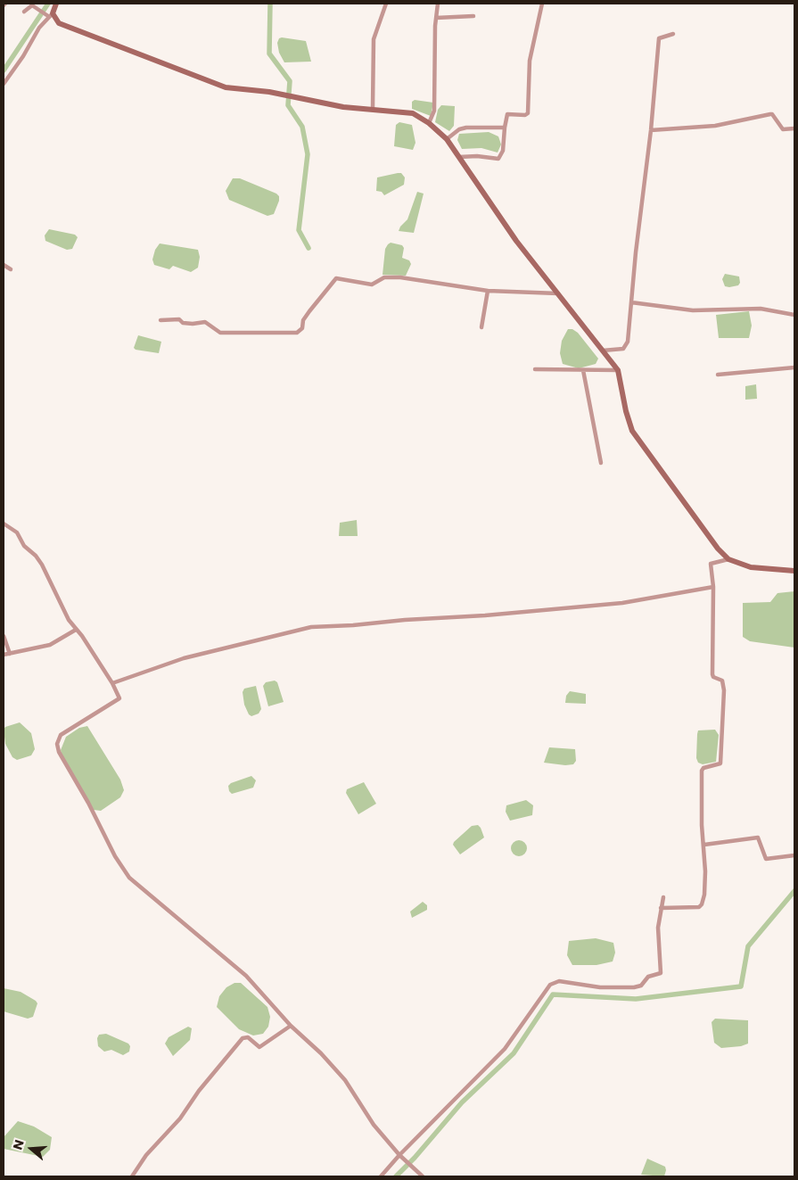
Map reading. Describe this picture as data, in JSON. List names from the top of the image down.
{
  "north": "left"
}
